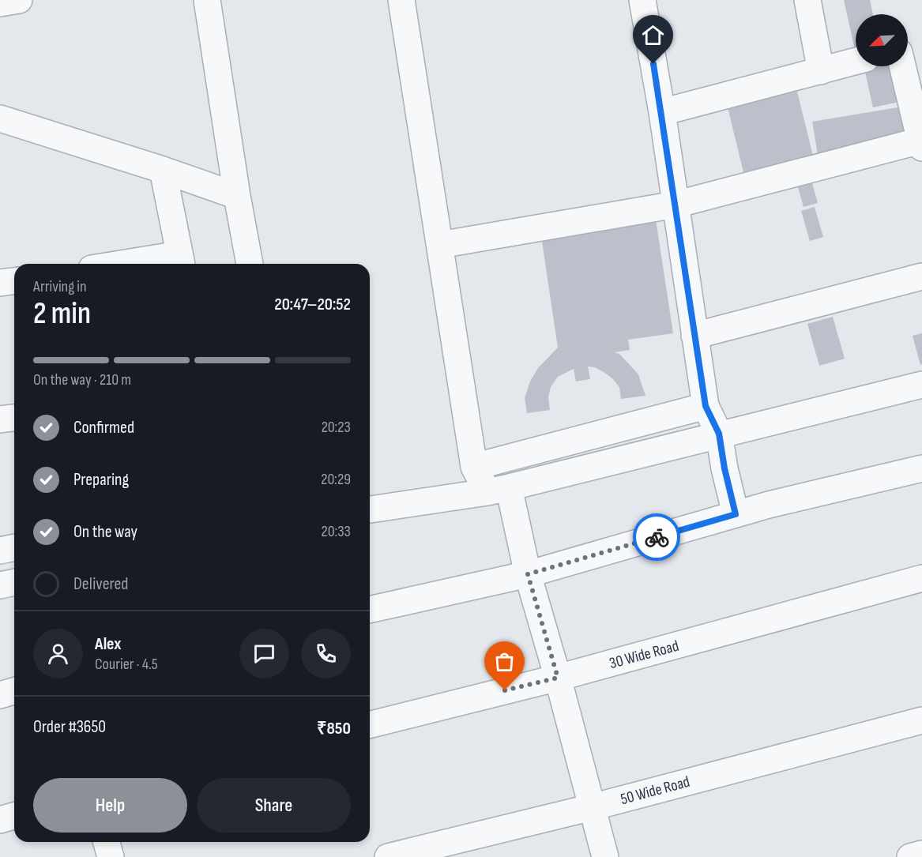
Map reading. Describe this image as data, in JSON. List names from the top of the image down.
{
  "streets": {
    "street": ["30 Wide Road", "50 Wide Road"]
  },
  "north": "bottom left",
  "page": {
    "heading": ["2 min", "Arriving in", "20:47–20:52"],
    "panel": [
      "Alex",
      "Courier · 4.5",
      "Order #3650",
      "₹850"
    ],
    "bar": "On the way · 210 m",
    "list": [
      ["Confirmed", "20:23"],
      ["Preparing", "20:29"],
      ["On the way", "20:33"],
      "Delivered"
    ],
    "buttons": ["Help", "Share"]
  }
}
